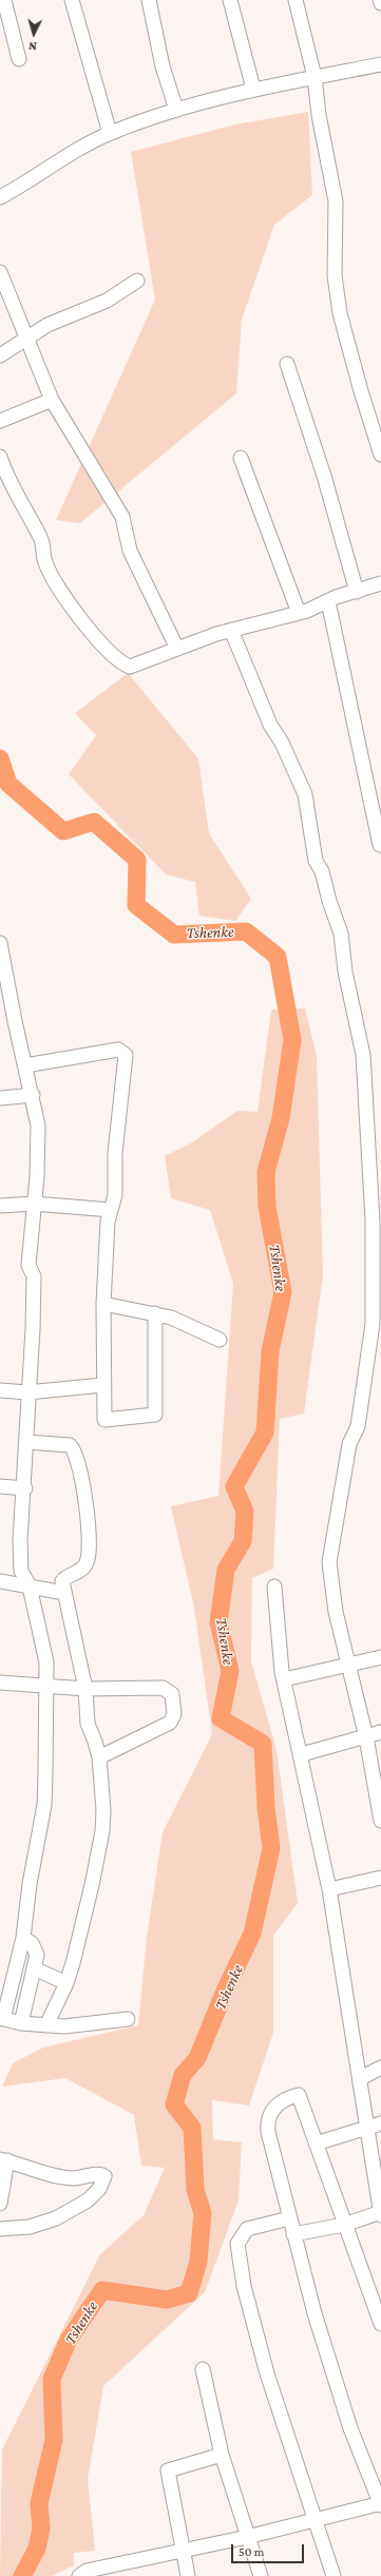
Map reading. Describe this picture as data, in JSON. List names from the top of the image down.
{
  "water": ["Tshenke"],
  "scale_bar": "50 m",
  "north": "bottom"
}
